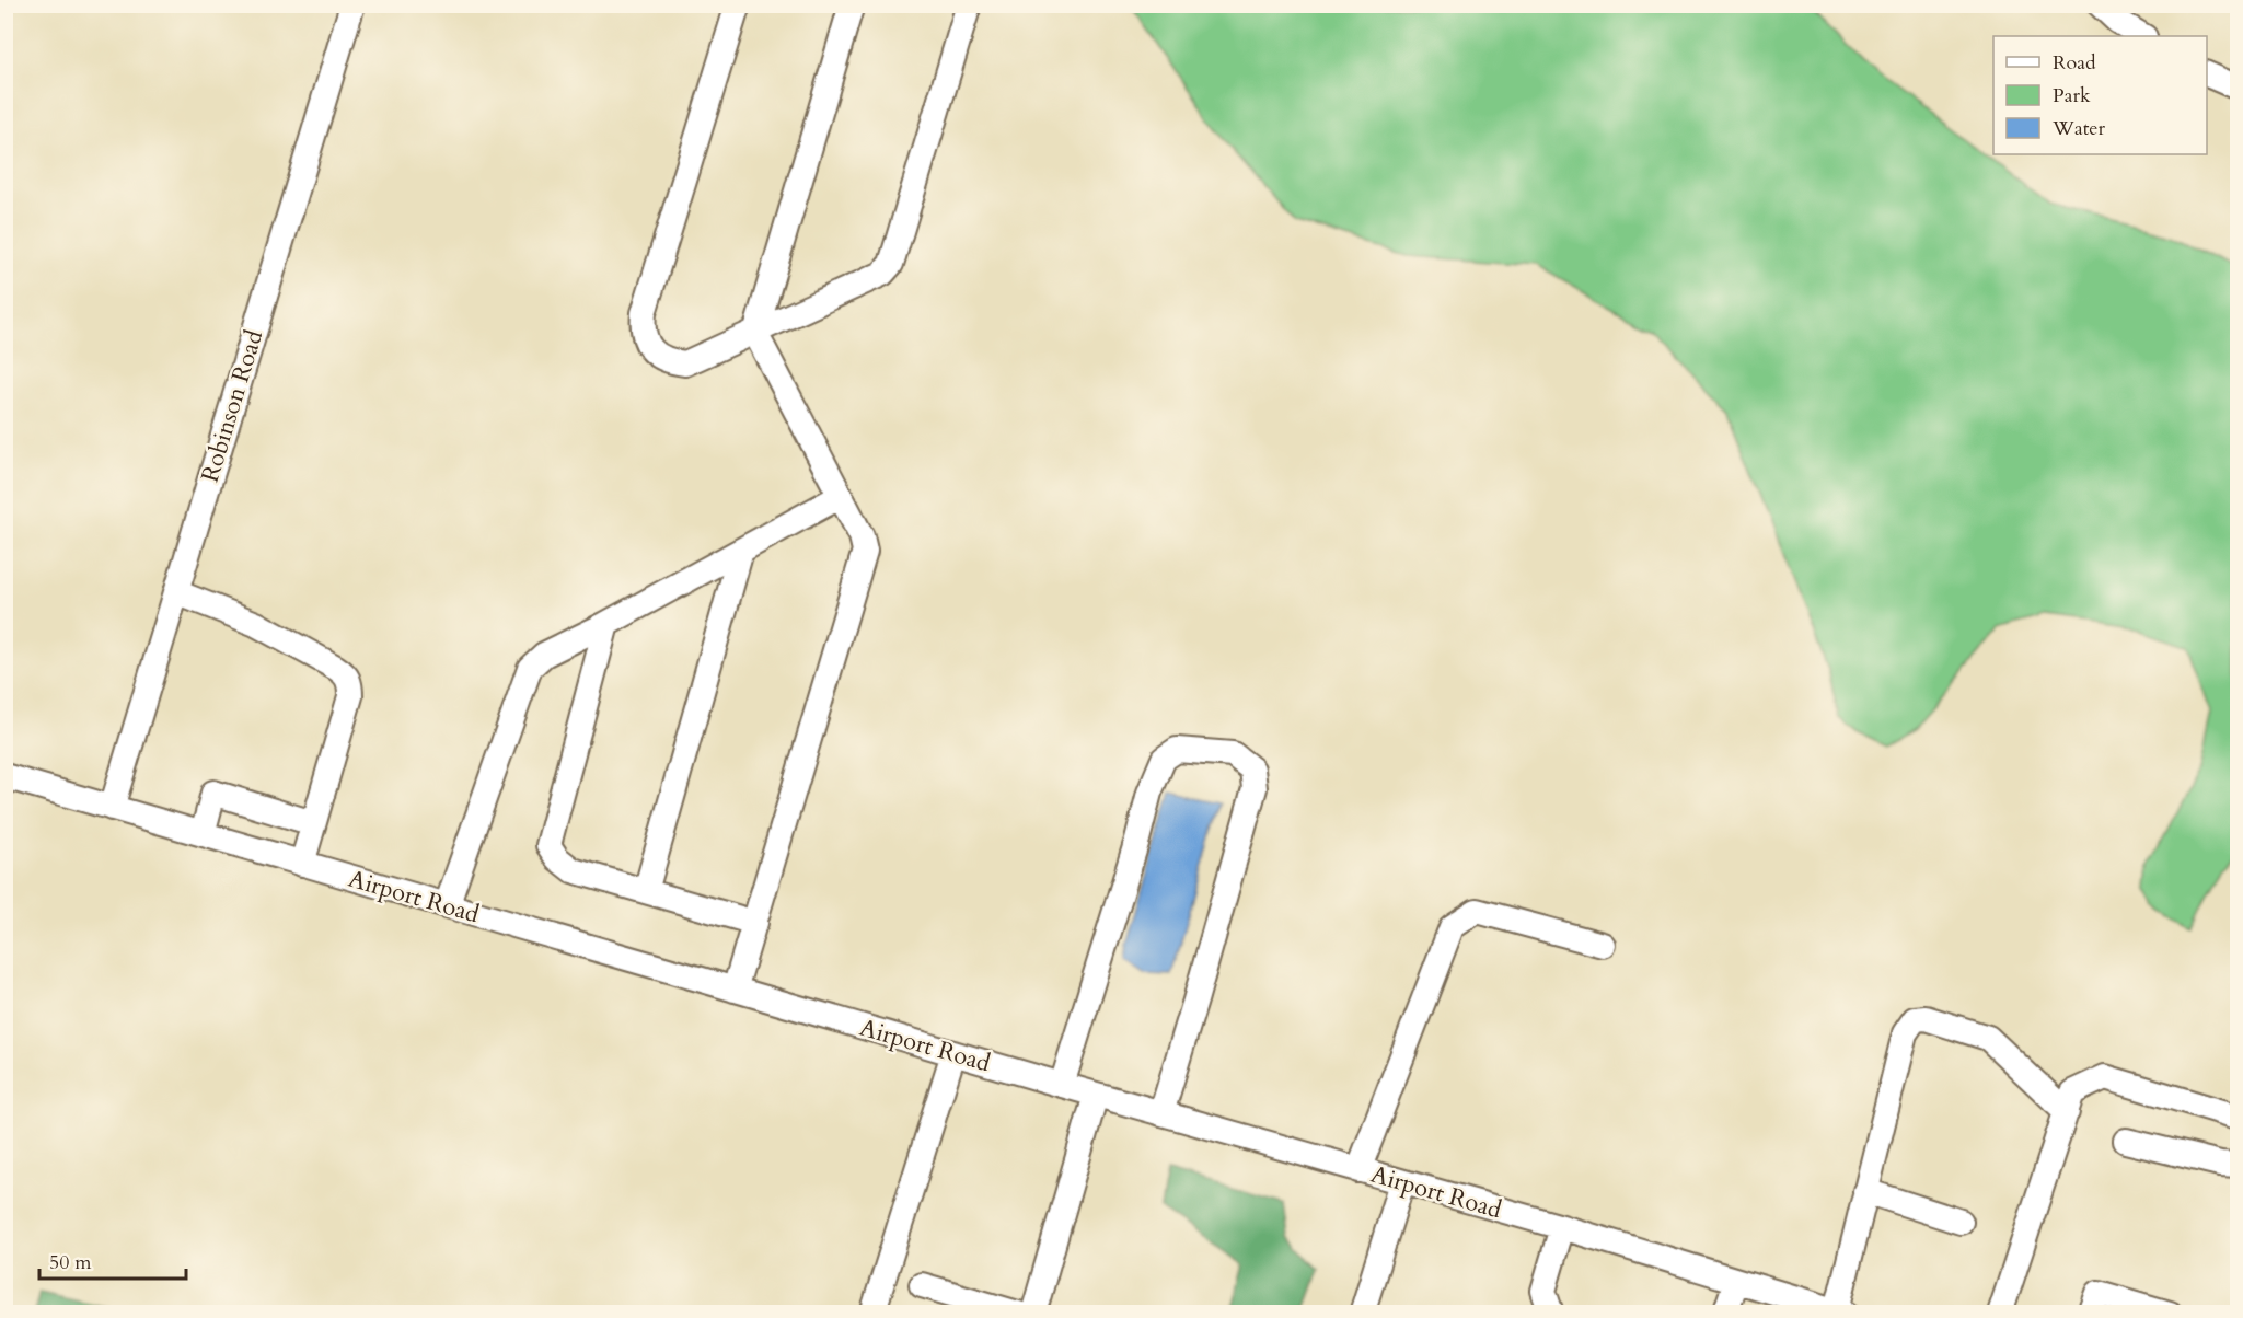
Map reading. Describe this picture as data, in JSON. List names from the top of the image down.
{
  "streets": {
    "street": ["Robinson Road", "Airport Road"]
  },
  "crossings": [
    ["Robinson Road", "Airport Road"]
  ],
  "legend": ["Road", "Park", "Water"],
  "scale_bar": "50 m"
}
